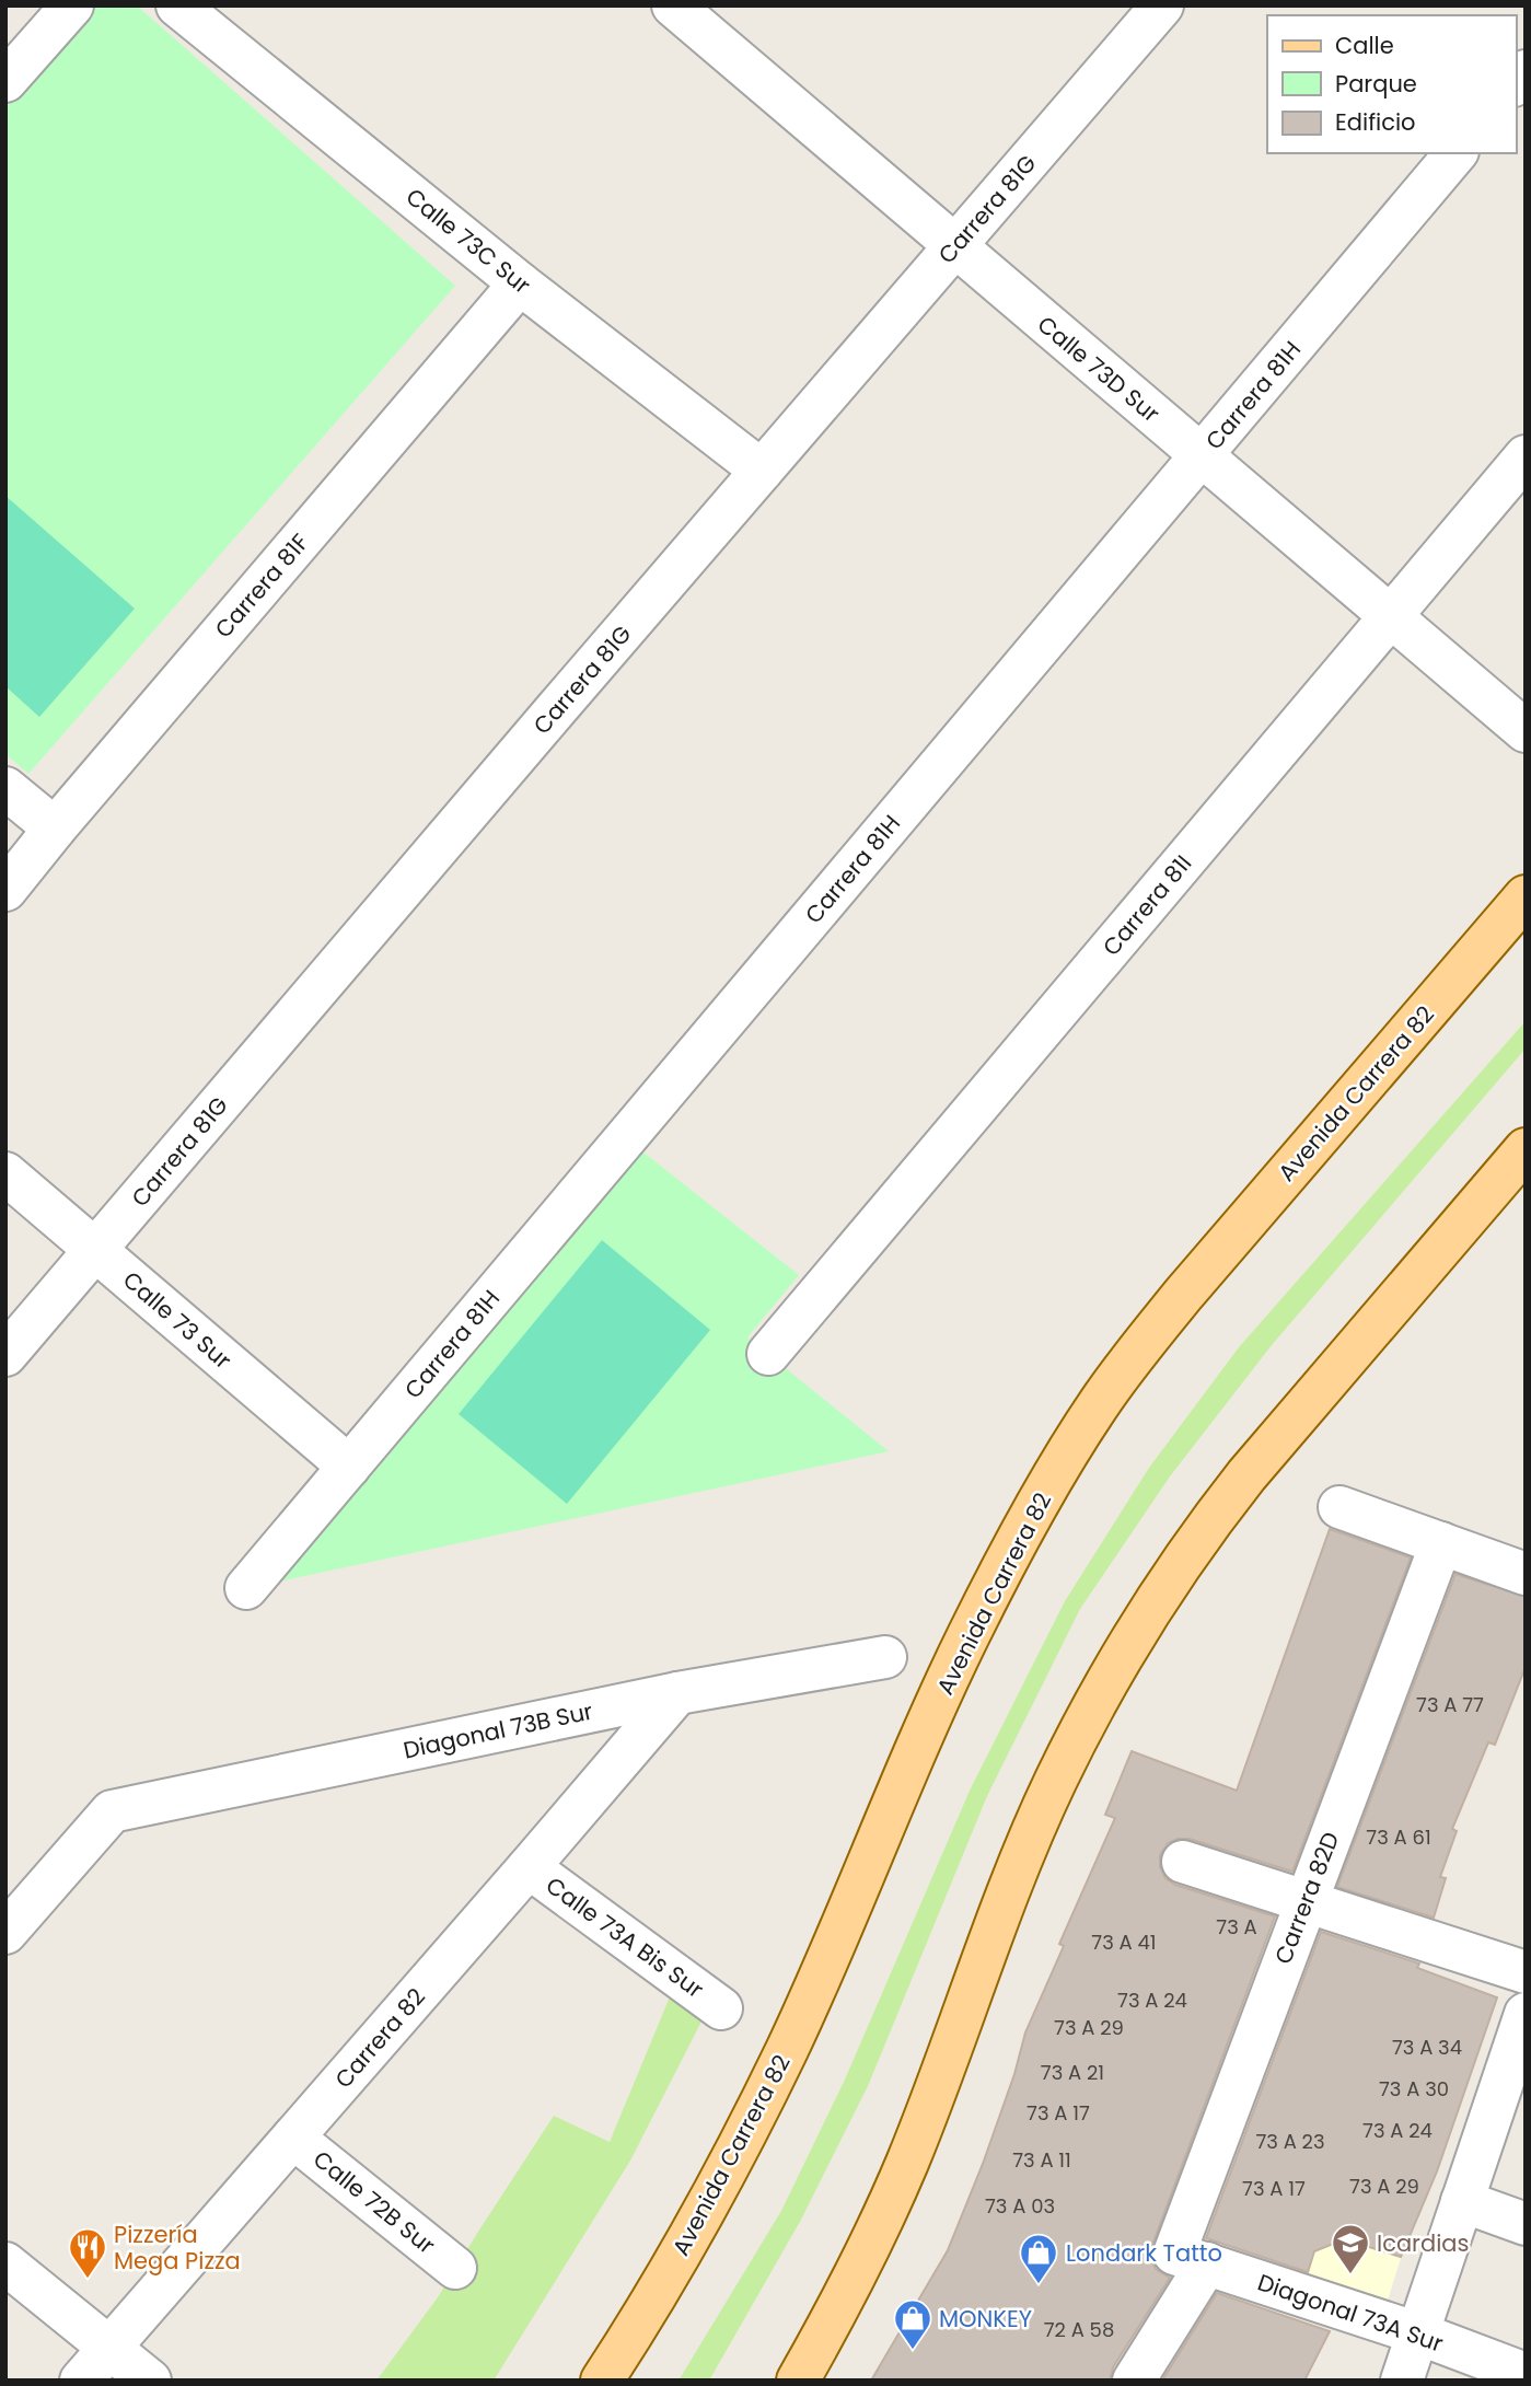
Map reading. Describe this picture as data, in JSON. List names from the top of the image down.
{
  "streets": {
    "main road": ["Avenida Carrera 82"],
    "street": [
      "Carrera 81G",
      "Calle 73C Sur",
      "Calle 73D Sur",
      "Carrera 81H",
      "Carrera 81F",
      "Carrera 81I",
      "Calle 73 Sur",
      "Diagonal 73B Sur",
      "Carrera 82D",
      "Calle 73A Bis Sur",
      "Carrera 82",
      "Calle 72B Sur",
      "Diagonal 73A Sur"
    ]
  },
  "crossings": [
    ["Carrera 81G", "Calle 73C Sur"],
    ["Carrera 81G", "Calle 73D Sur"],
    ["Carrera 81G", "Calle 73 Sur"],
    ["Calle 73C Sur", "Carrera 81F"],
    ["Calle 73D Sur", "Carrera 81H"],
    ["Calle 73D Sur", "Carrera 81I"],
    ["Carrera 81H", "Calle 73 Sur"],
    ["Diagonal 73B Sur", "Carrera 82"],
    ["Carrera 82D", "Diagonal 73A Sur"],
    ["Calle 73A Bis Sur", "Carrera 82"],
    ["Carrera 82", "Calle 72B Sur"]
  ],
  "places": {
    "school or university": ["Icardias"],
    "restaurant": ["Pizzería Mega Pizza"],
    "shop": ["Londark Tatto", "MONKEY"]
  },
  "house_numbers": [
    "73 A 77",
    "73 A 61",
    "73 A",
    "73 A 41",
    "73 A 24",
    "73 A 29",
    "73 A 34",
    "73 A 21",
    "73 A 30",
    "73 A 17",
    "73 A 24",
    "73 A 23",
    "73 A 11",
    "73 A 29",
    "73 A 17",
    "73 A 03",
    "72 A 58"
  ],
  "legend": ["Calle", "Parque", "Edificio"]
}
